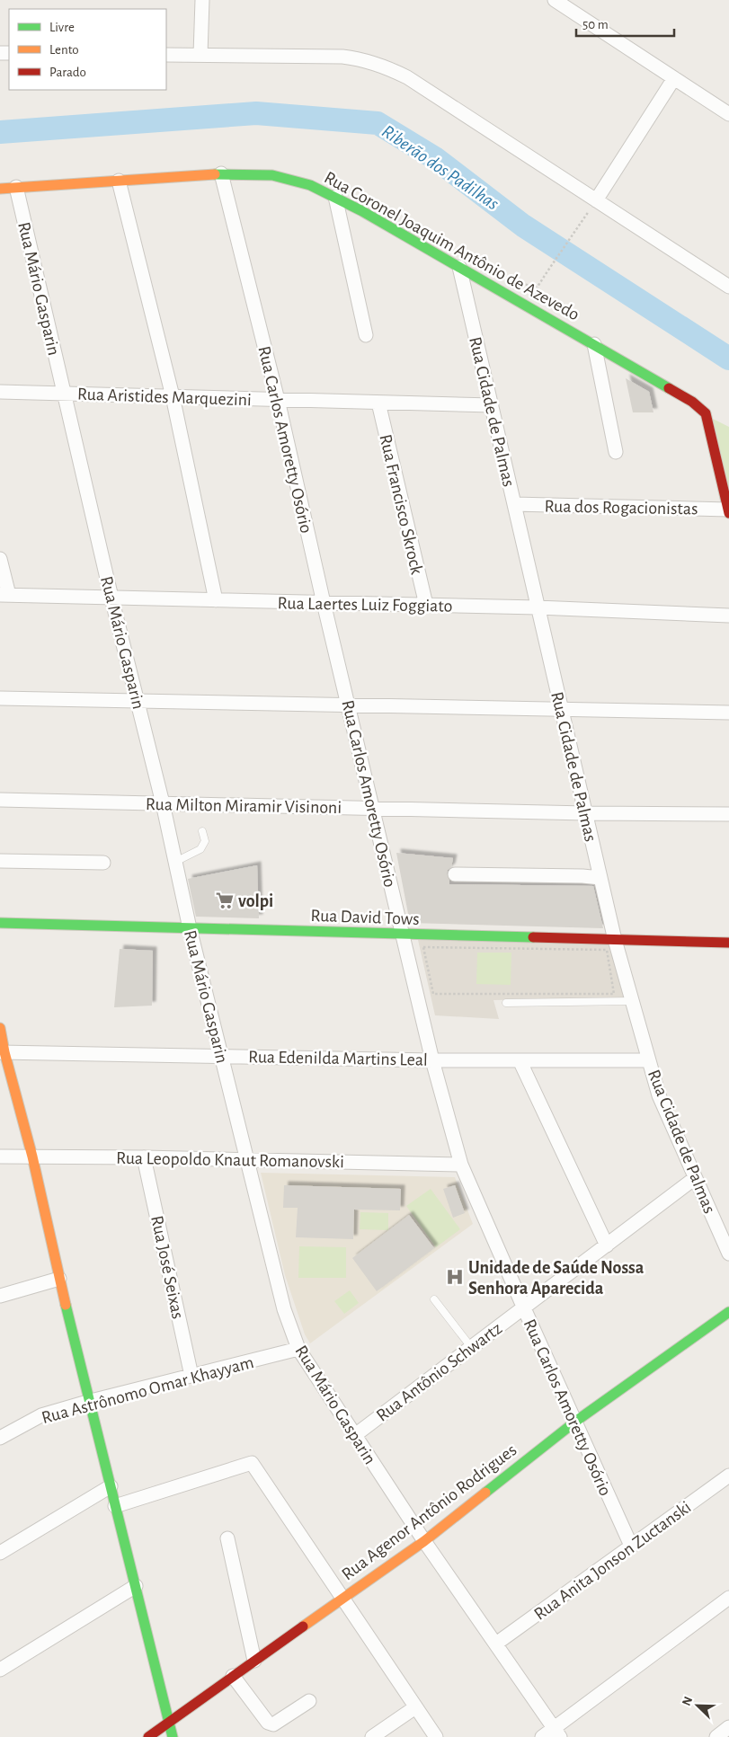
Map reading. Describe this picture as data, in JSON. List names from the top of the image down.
{
  "streets": {
    "street": [
      "Rua Coronel Joaquim Antônio de Azevedo",
      "Rua Mário Gasparin",
      "Rua Aristides Marquezini",
      "Rua Cidade de Palmas",
      "Rua Carlos Amoretty Osório",
      "Rua Francisco Skrock",
      "Rua dos Rogacionistas",
      "Rua Laertes Luiz Foggiato",
      "Rua Milton Miramir Visinoni",
      "Rua David Tows",
      "Rua Edenilda Martins Leal",
      "Rua Leopoldo Knaut Romanovski",
      "Rua José Seixas",
      "Rua Antônio Schwartz",
      "Rua Astrônomo Omar Khayyam",
      "Rua Agenor Antônio Rodrigues",
      "Rua Anita Jonson Zuctanski"
    ]
  },
  "crossings": [
    ["Rua Coronel Joaquim Antônio de Azevedo", "Rua Mário Gasparin"],
    ["Rua Coronel Joaquim Antônio de Azevedo", "Rua Cidade de Palmas"],
    ["Rua Coronel Joaquim Antônio de Azevedo", "Rua Carlos Amoretty Osório"],
    ["Rua Coronel Joaquim Antônio de Azevedo", "Rua dos Rogacionistas"],
    ["Rua Mário Gasparin", "Rua Aristides Marquezini"],
    ["Rua Mário Gasparin", "Rua Laertes Luiz Foggiato"],
    ["Rua Mário Gasparin", "Rua Milton Miramir Visinoni"],
    ["Rua Mário Gasparin", "Rua David Tows"],
    ["Rua Mário Gasparin", "Rua Edenilda Martins Leal"],
    ["Rua Mário Gasparin", "Rua Leopoldo Knaut Romanovski"],
    ["Rua Mário Gasparin", "Rua Antônio Schwartz"],
    ["Rua Mário Gasparin", "Rua Astrônomo Omar Khayyam"],
    ["Rua Mário Gasparin", "Rua Agenor Antônio Rodrigues"],
    ["Rua Mário Gasparin", "Rua Anita Jonson Zuctanski"],
    ["Rua Aristides Marquezini", "Rua Cidade de Palmas"],
    ["Rua Aristides Marquezini", "Rua Carlos Amoretty Osório"],
    ["Rua Aristides Marquezini", "Rua Francisco Skrock"],
    ["Rua Cidade de Palmas", "Rua dos Rogacionistas"],
    ["Rua Cidade de Palmas", "Rua Laertes Luiz Foggiato"],
    ["Rua Cidade de Palmas", "Rua Milton Miramir Visinoni"],
    ["Rua Cidade de Palmas", "Rua David Tows"],
    ["Rua Cidade de Palmas", "Rua Edenilda Martins Leal"],
    ["Rua Cidade de Palmas", "Rua Antônio Schwartz"],
    ["Rua Carlos Amoretty Osório", "Rua Laertes Luiz Foggiato"],
    ["Rua Carlos Amoretty Osório", "Rua Milton Miramir Visinoni"],
    ["Rua Carlos Amoretty Osório", "Rua David Tows"],
    ["Rua Carlos Amoretty Osório", "Rua Edenilda Martins Leal"],
    ["Rua Carlos Amoretty Osório", "Rua Leopoldo Knaut Romanovski"],
    ["Rua Carlos Amoretty Osório", "Rua Antônio Schwartz"],
    ["Rua Carlos Amoretty Osório", "Rua Agenor Antônio Rodrigues"],
    ["Rua Carlos Amoretty Osório", "Rua Anita Jonson Zuctanski"],
    ["Rua Francisco Skrock", "Rua Laertes Luiz Foggiato"],
    ["Rua Leopoldo Knaut Romanovski", "Rua José Seixas"],
    ["Rua José Seixas", "Rua Astrônomo Omar Khayyam"]
  ],
  "water": ["Riberão dos Padilhas"],
  "places": {
    "supermarket": ["volpi"],
    "hospital": ["Unidade de Saúde Nossa Senhora Aparecida"]
  },
  "legend": ["Livre", "Lento", "Parado"],
  "scale_bar": "50 m",
  "north": "top left"
}
